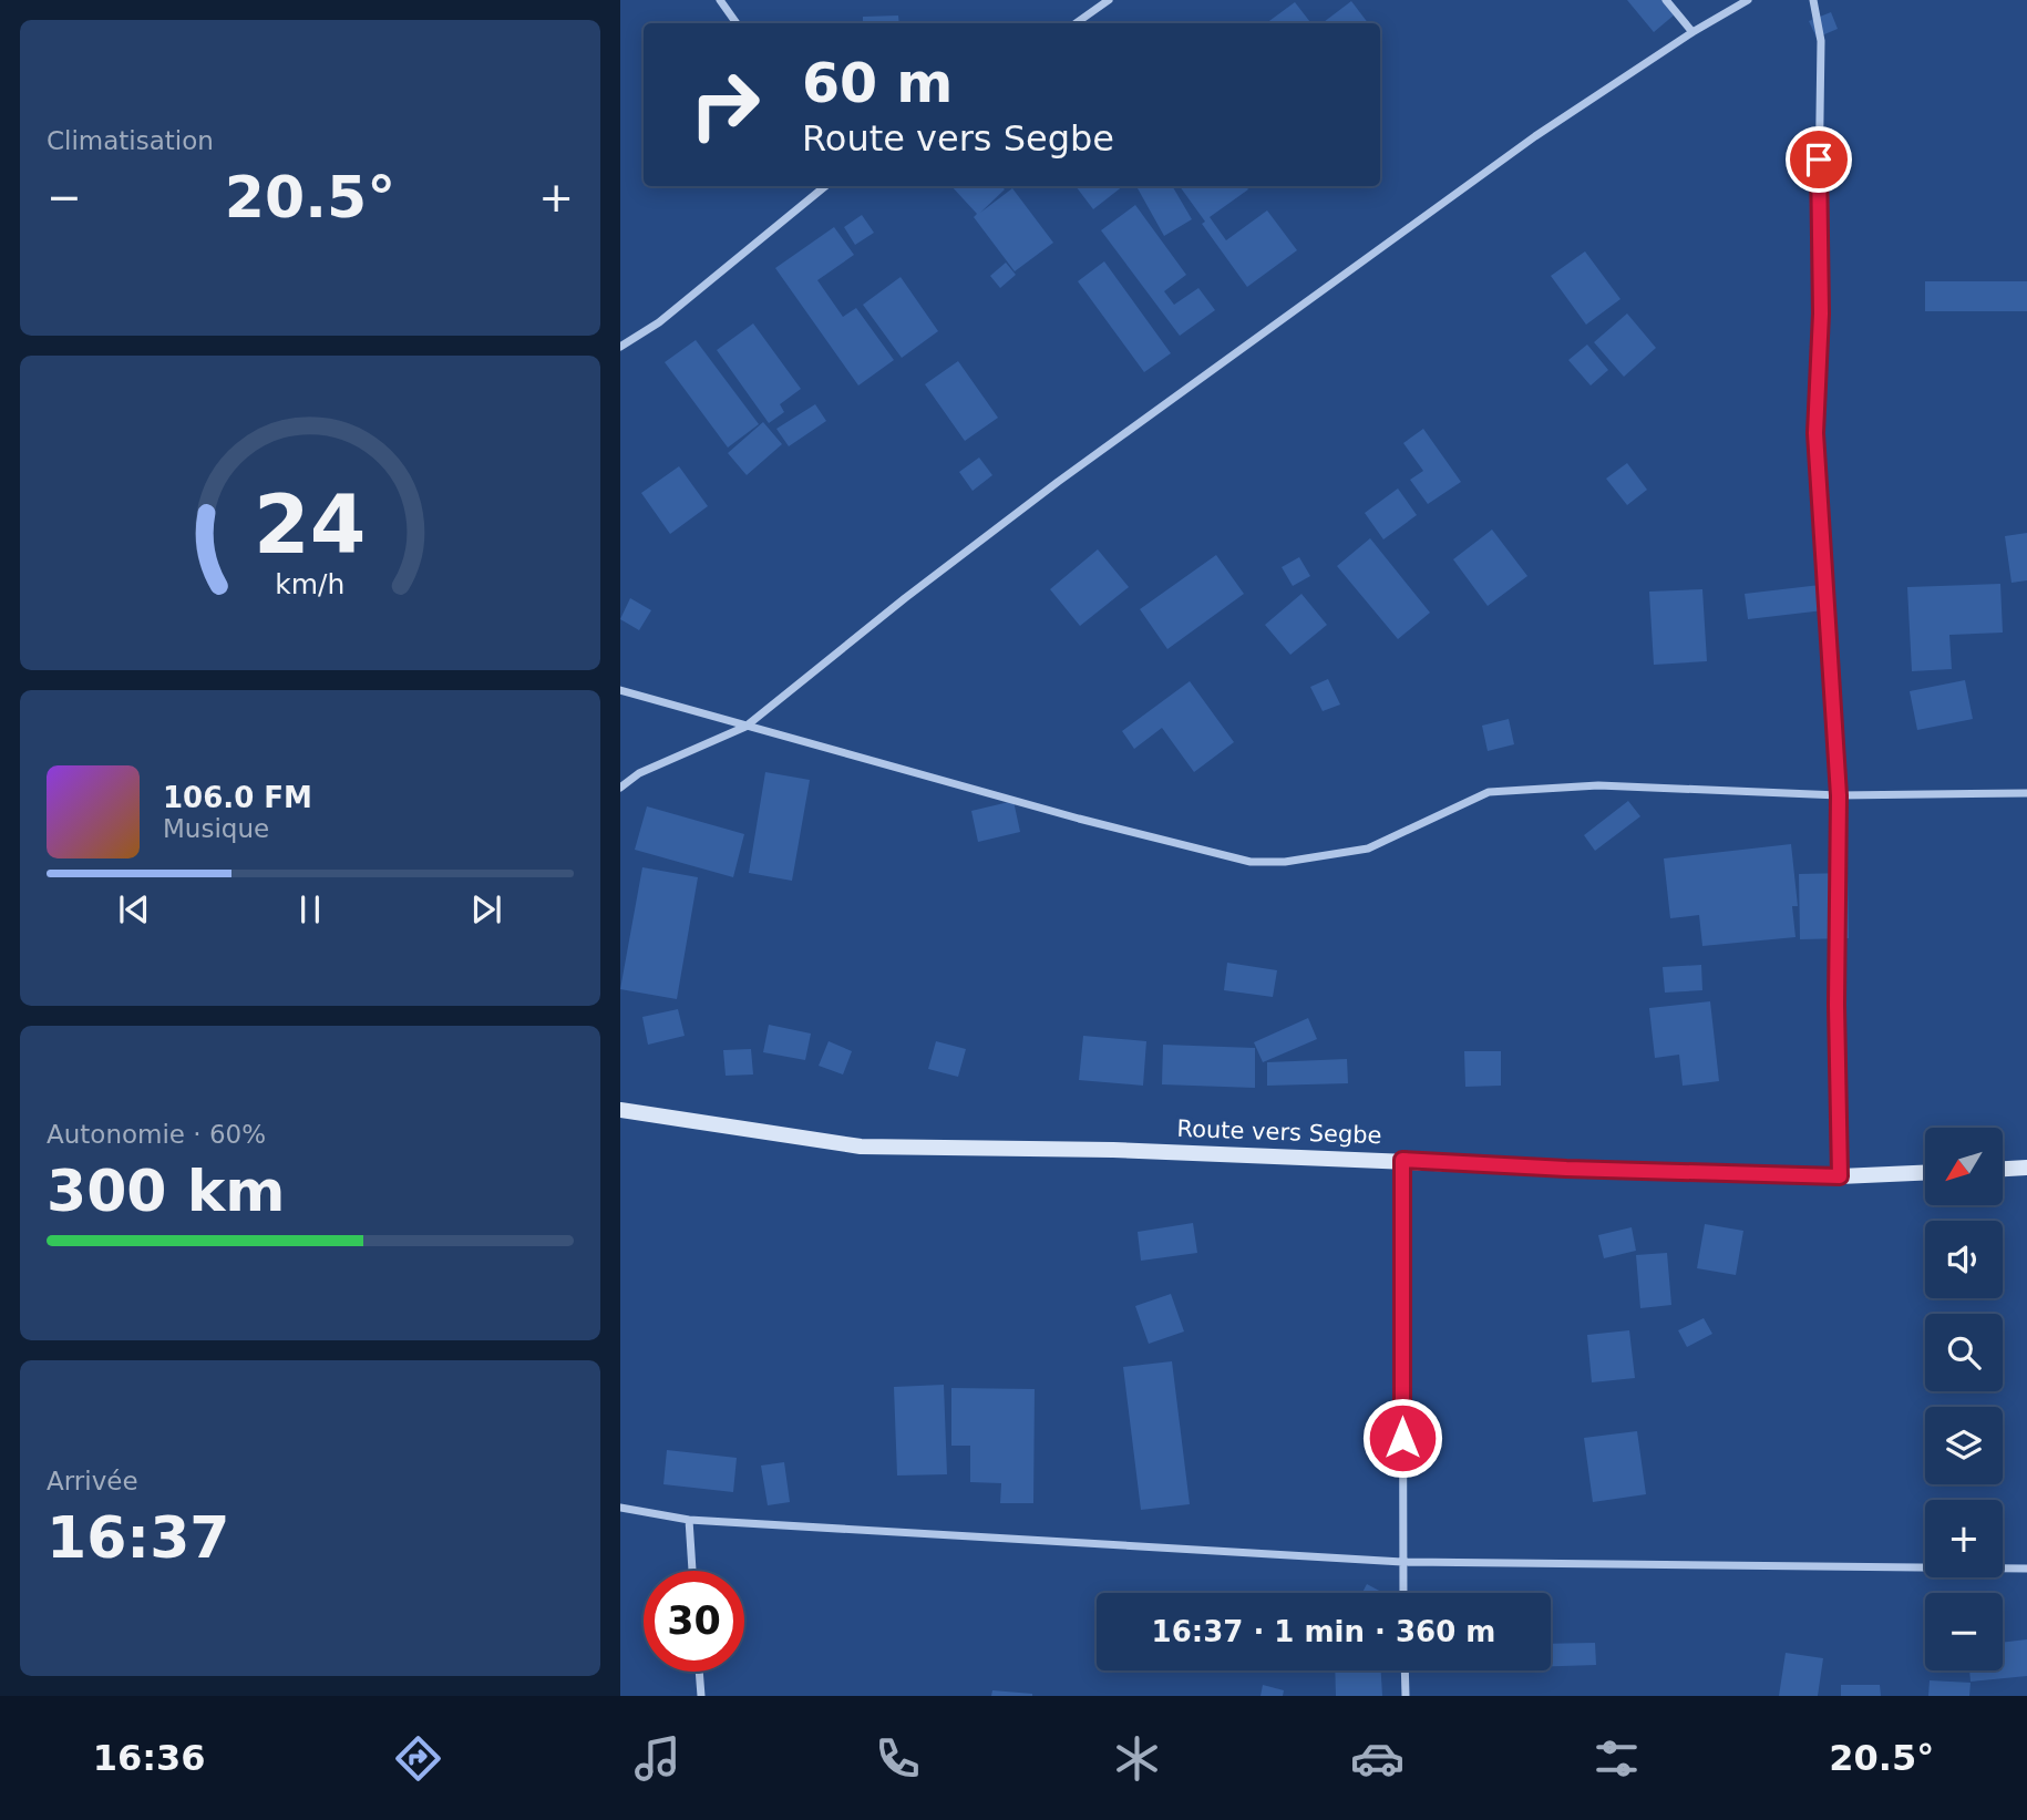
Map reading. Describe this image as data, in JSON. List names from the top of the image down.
{
  "streets": {
    "main road": ["Route vers Segbe"]
  },
  "north": "bottom left",
  "page": {
    "tile": [
      "Climatisation",
      ["Autonomie · 60%", "300 km"],
      ["Arrivée", "16:37"]
    ],
    "turn": ["60 m", "Route vers Segbe"],
    "heat": ["−", "20.5°", "+"],
    "song": ["106.0 FM", "Musique"],
    "map_buttons": ["+", "−"],
    "limit": "30",
    "trip": "16:37 · 1 min · 360 m",
    "tabs": ["16:36", "20.5°"],
    "gauge": ["24", "km/h"]
  }
}
